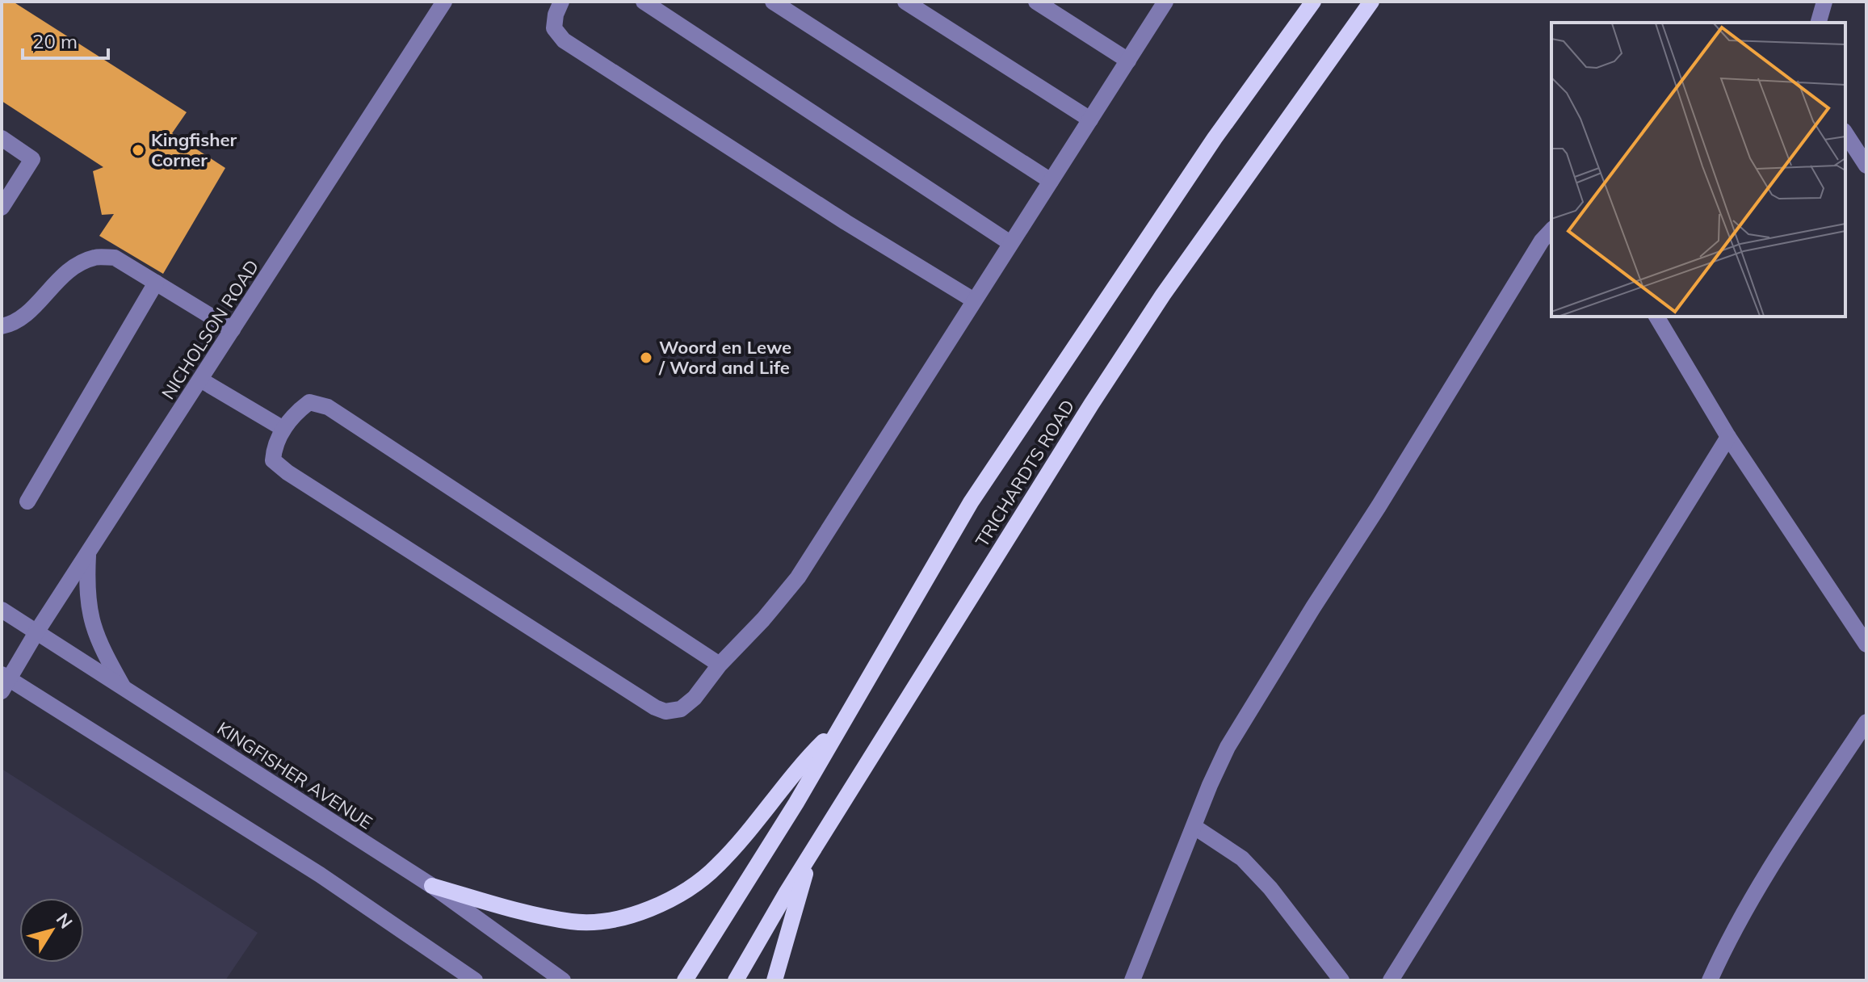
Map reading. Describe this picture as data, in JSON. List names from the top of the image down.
{
  "streets": {
    "main road": ["TRICHARDTS ROAD"],
    "street": ["NICHOLSON ROAD", "KINGFISHER AVENUE"]
  },
  "crossings": [
    ["NICHOLSON ROAD", "KINGFISHER AVENUE"]
  ],
  "places": ["Kingfisher Corner", "Woord en Lewe / Word and Life"],
  "scale_bar": "20 m",
  "north": "top right"
}
